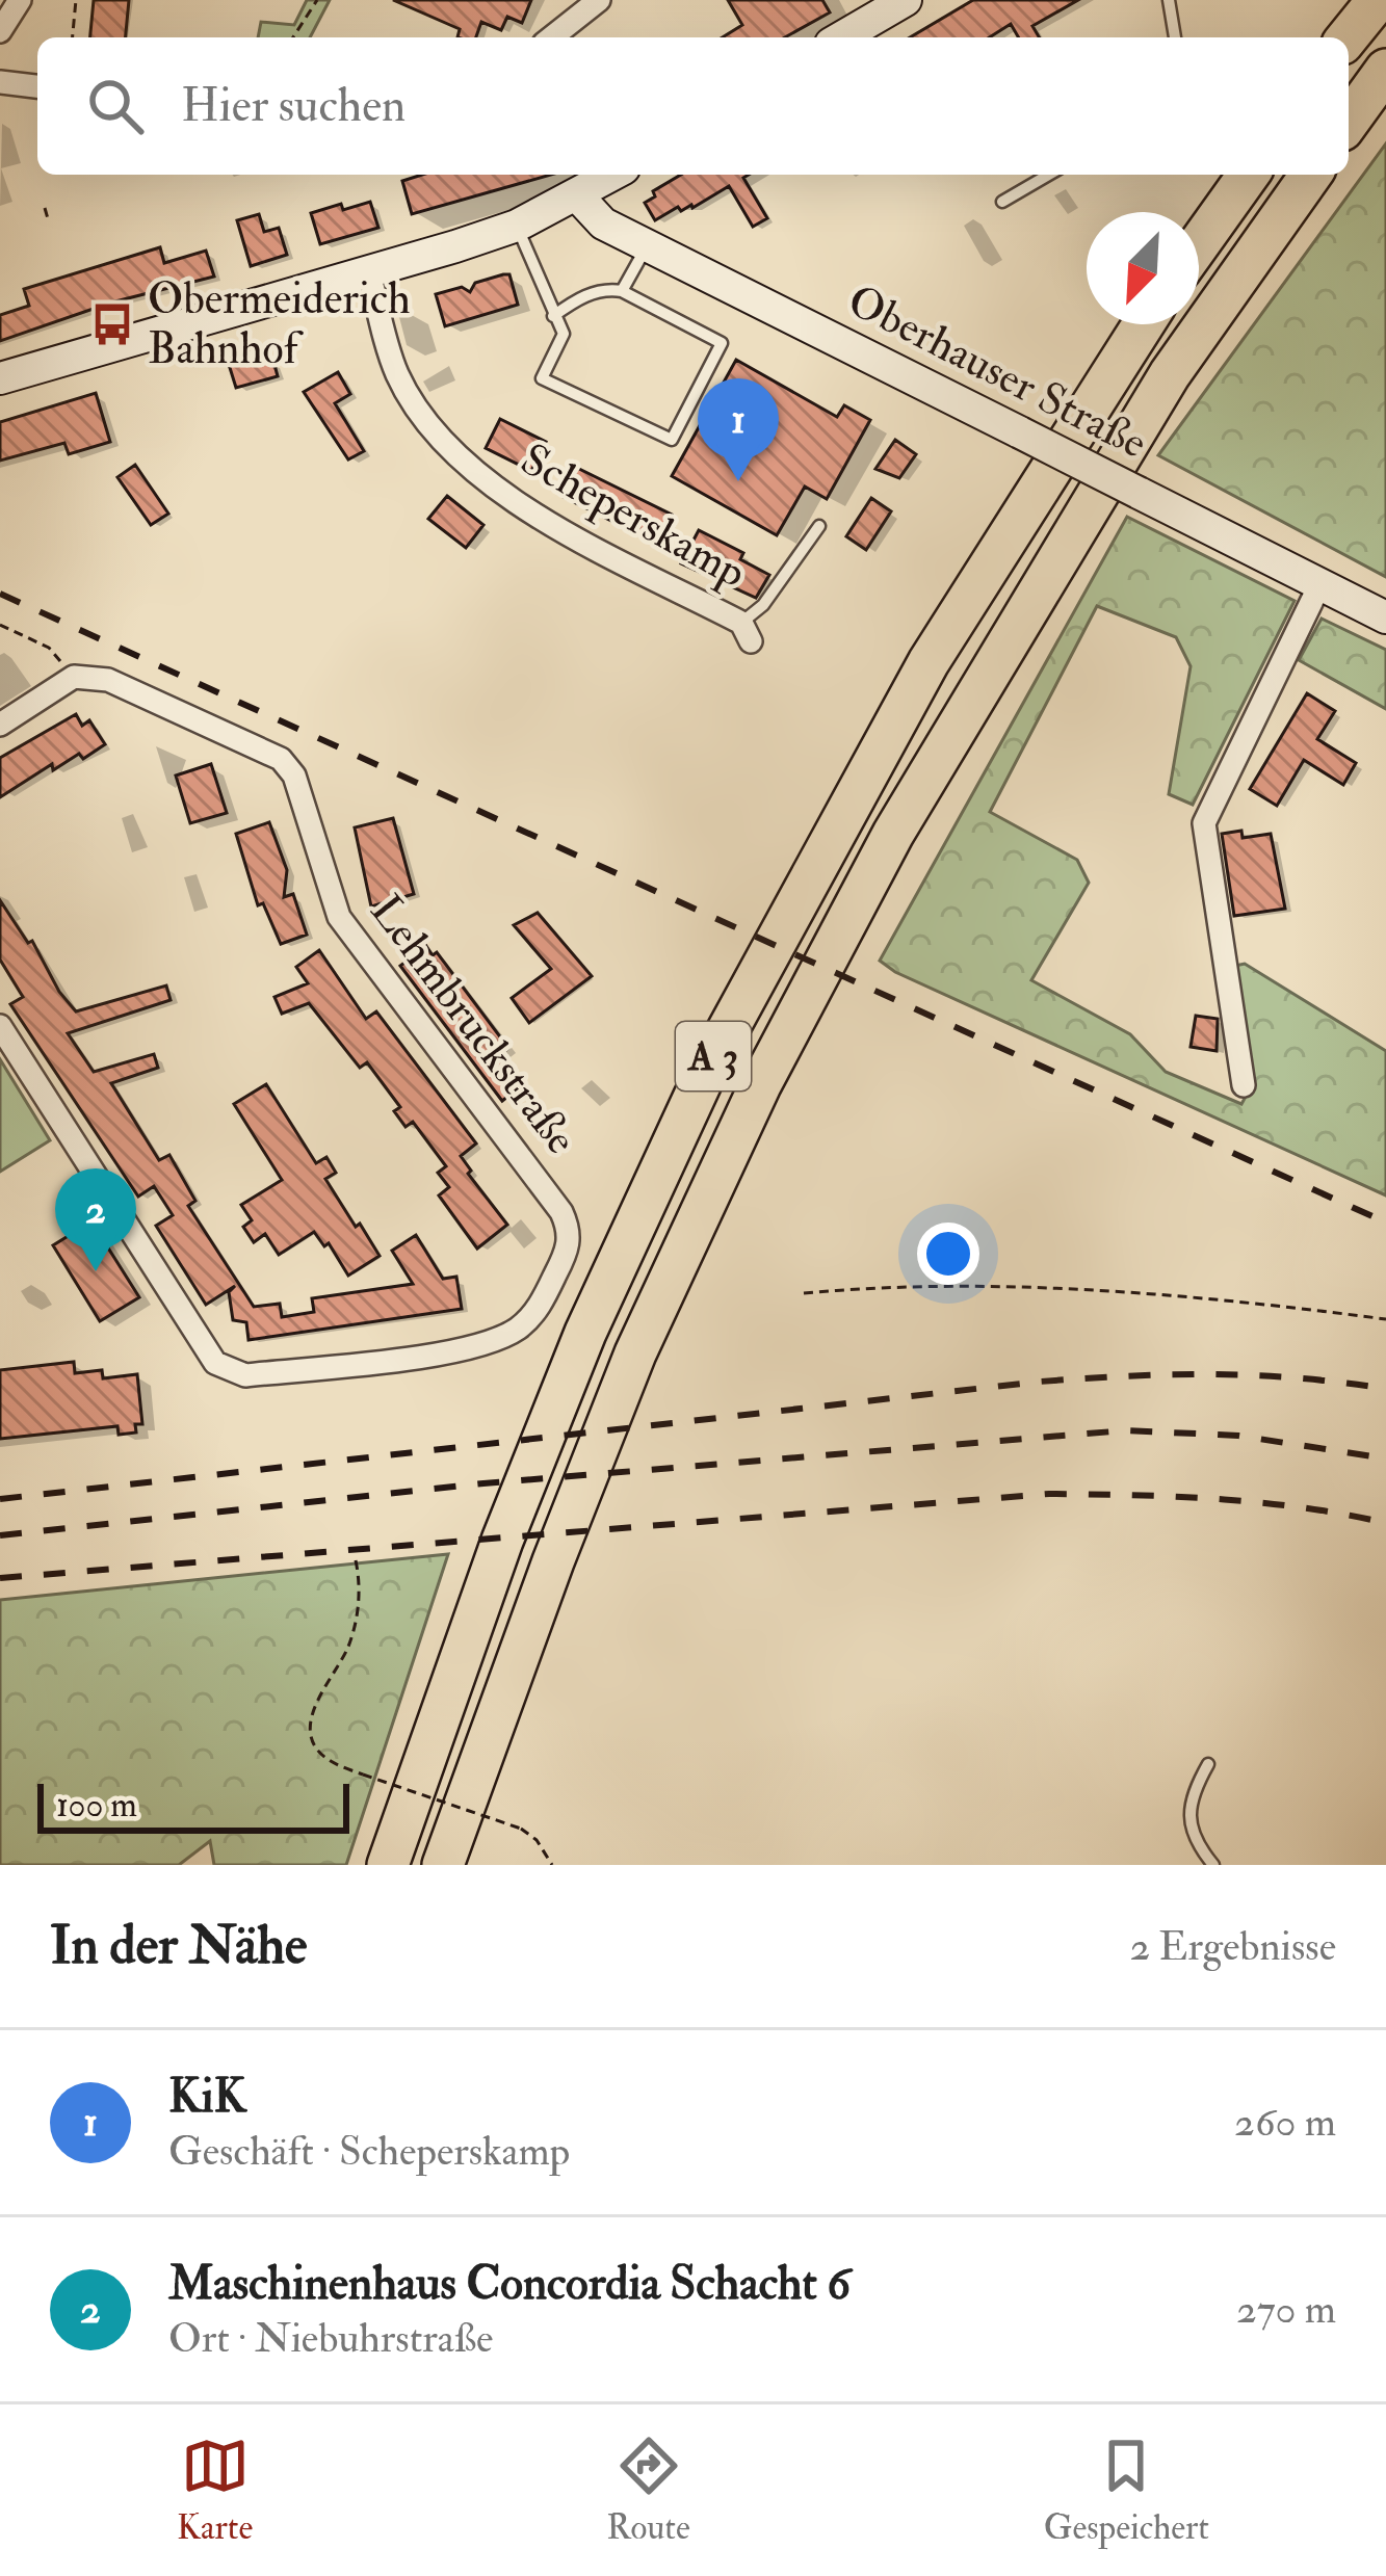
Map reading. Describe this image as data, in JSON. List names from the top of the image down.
{
  "streets": {
    "highway": ["A 3"],
    "street": ["Oberhauser Straße", "Scheperskamp", "Lehmbruckstraße"]
  },
  "places": {
    "bus stop": ["Obermeiderich Bahnhof"]
  },
  "scale_bar": "100 m",
  "north": "bottom left",
  "page": {
    "search": "Hier suchen",
    "pins": ["1", "2"],
    "scale": "100 m",
    "heading": ["In der Nähe", "2 Ergebnisse"],
    "list": [
      {
        "mark": "1",
        "name": "KiK",
        "note": "Geschäft · Scheperskamp",
        "value": "260 m"
      },
      {
        "mark": "2",
        "name": "Maschinenhaus Concordia Schacht 6",
        "note": "Ort · Niebuhrstraße",
        "value": "270 m"
      }
    ],
    "nav": ["Karte", "Route", "Gespeichert"]
  }
}
